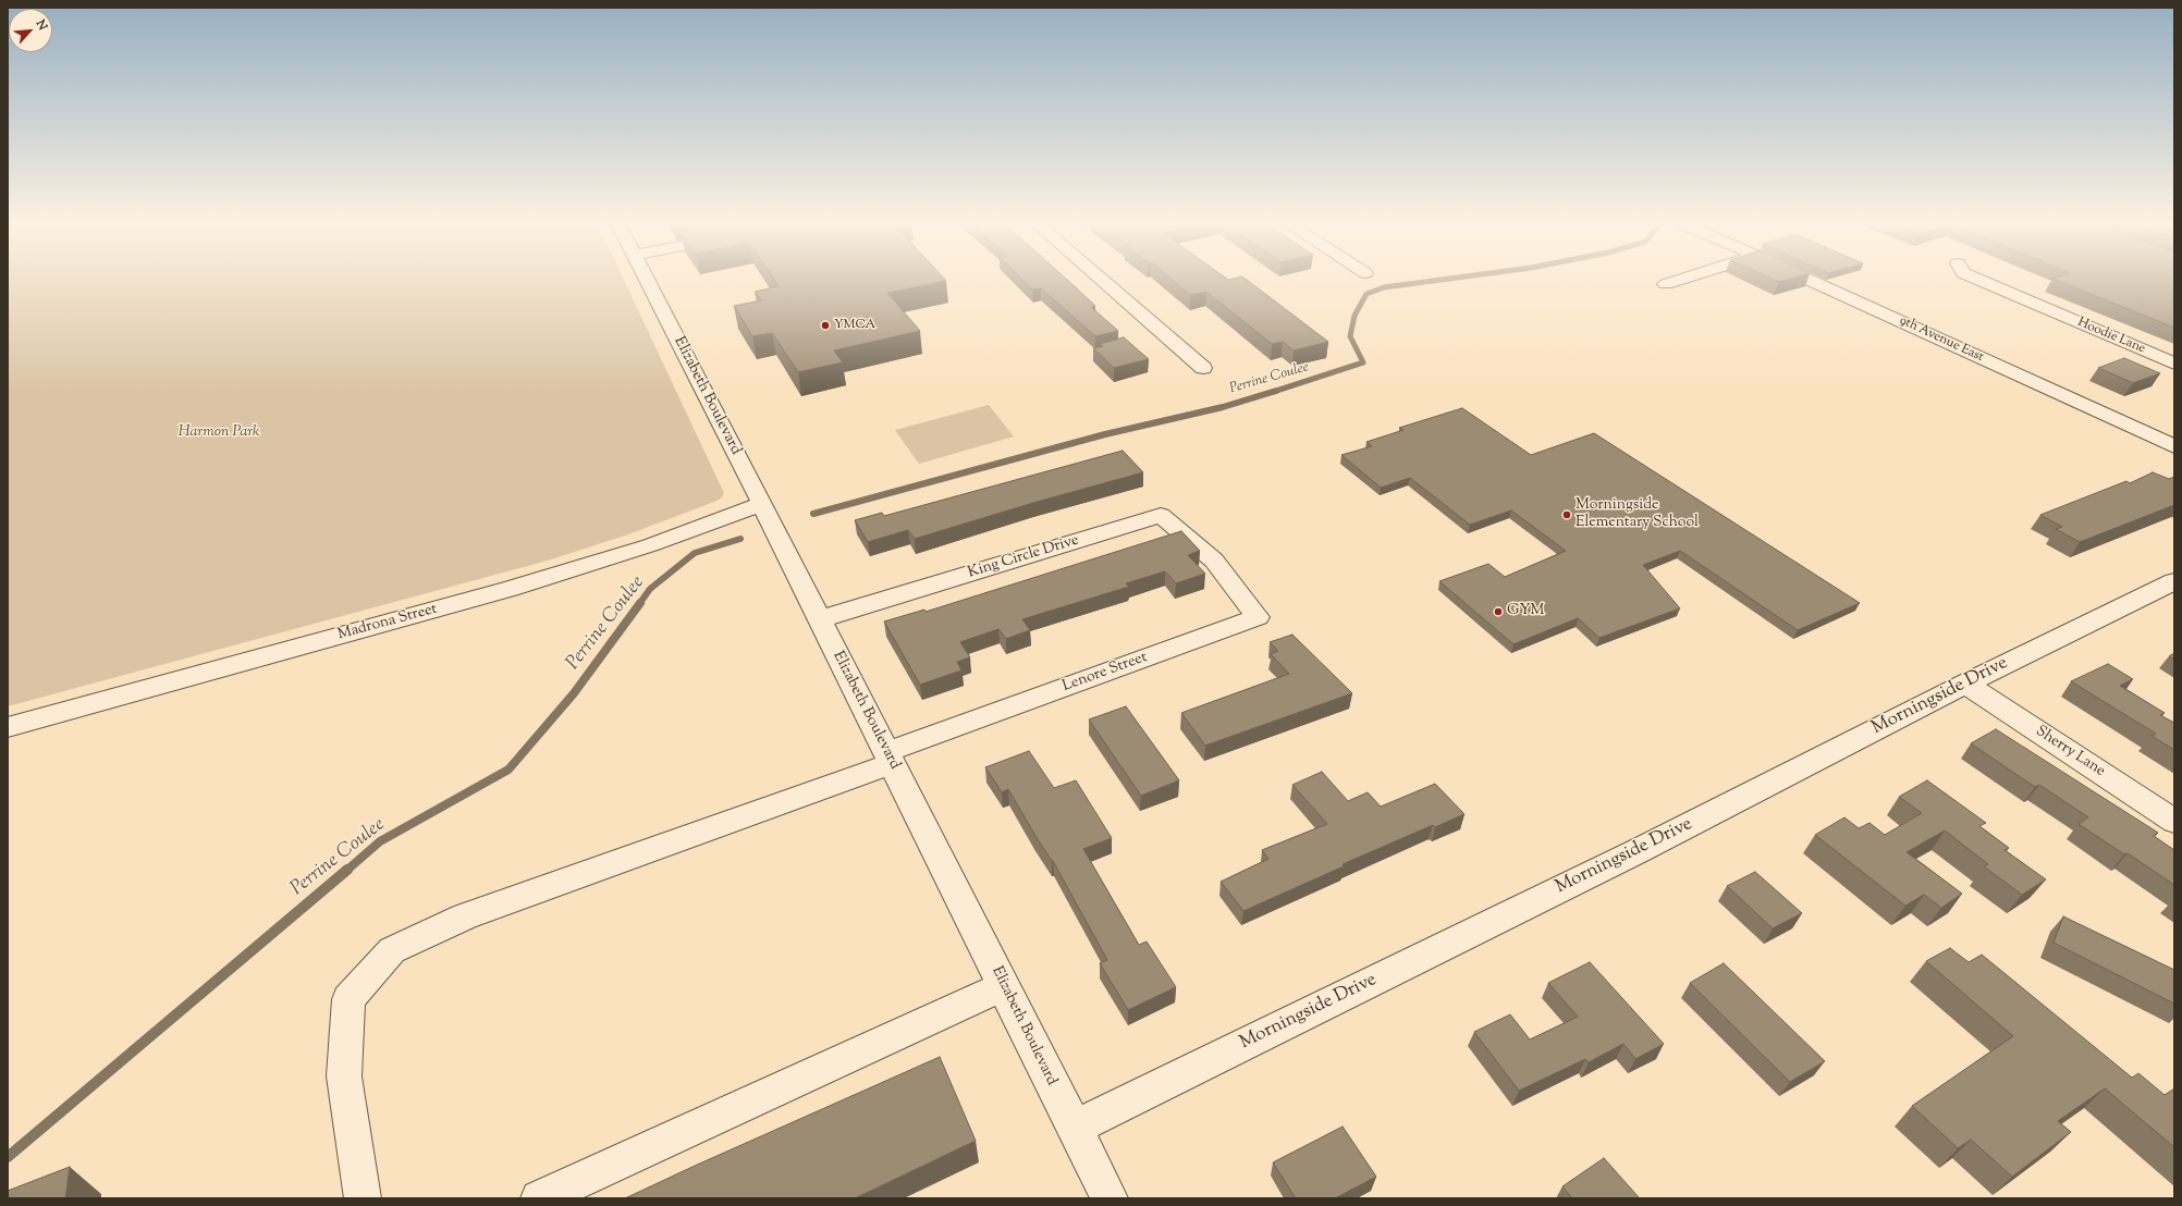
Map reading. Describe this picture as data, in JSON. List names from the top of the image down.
{
  "streets": {
    "street": [
      "Hoodie Lane",
      "9th Avenue East",
      "Elizabeth Boulevard",
      "King Circle Drive",
      "Madrona Street",
      "Lenore Street",
      "Morningside Drive",
      "Sherry Lane"
    ]
  },
  "crossings": [
    ["Elizabeth Boulevard", "King Circle Drive"],
    ["Elizabeth Boulevard", "Madrona Street"],
    ["Elizabeth Boulevard", "Lenore Street"],
    ["Elizabeth Boulevard", "Morningside Drive"],
    ["King Circle Drive", "Lenore Street"],
    ["Morningside Drive", "Sherry Lane"]
  ],
  "water": ["Perrine Coulee"],
  "parks": ["Harmon Park"],
  "places": ["YMCA", "Morningside Elementary School", "GYM"],
  "north": "top right"
}
